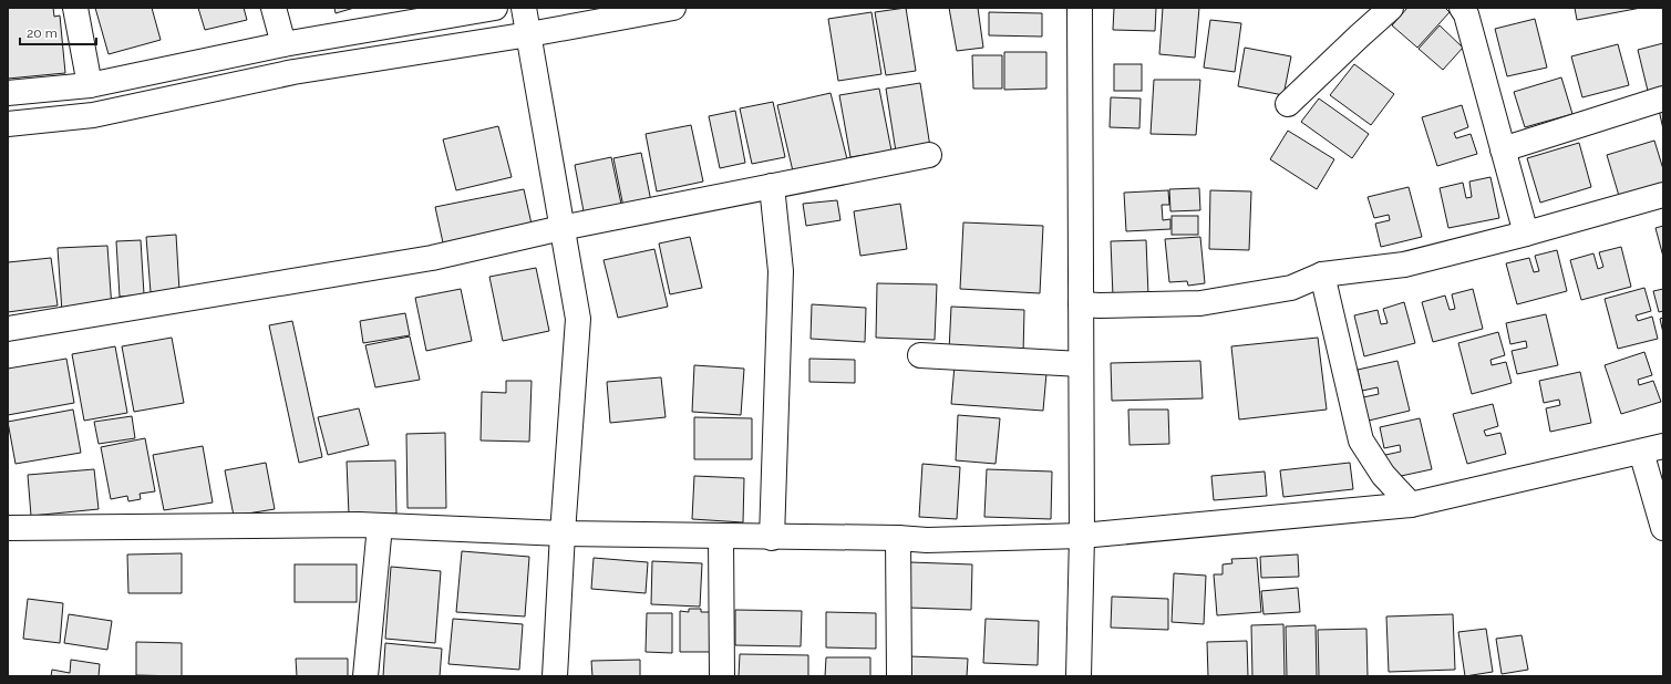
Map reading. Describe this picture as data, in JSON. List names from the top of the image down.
{
  "scale_bar": "20 m"
}
